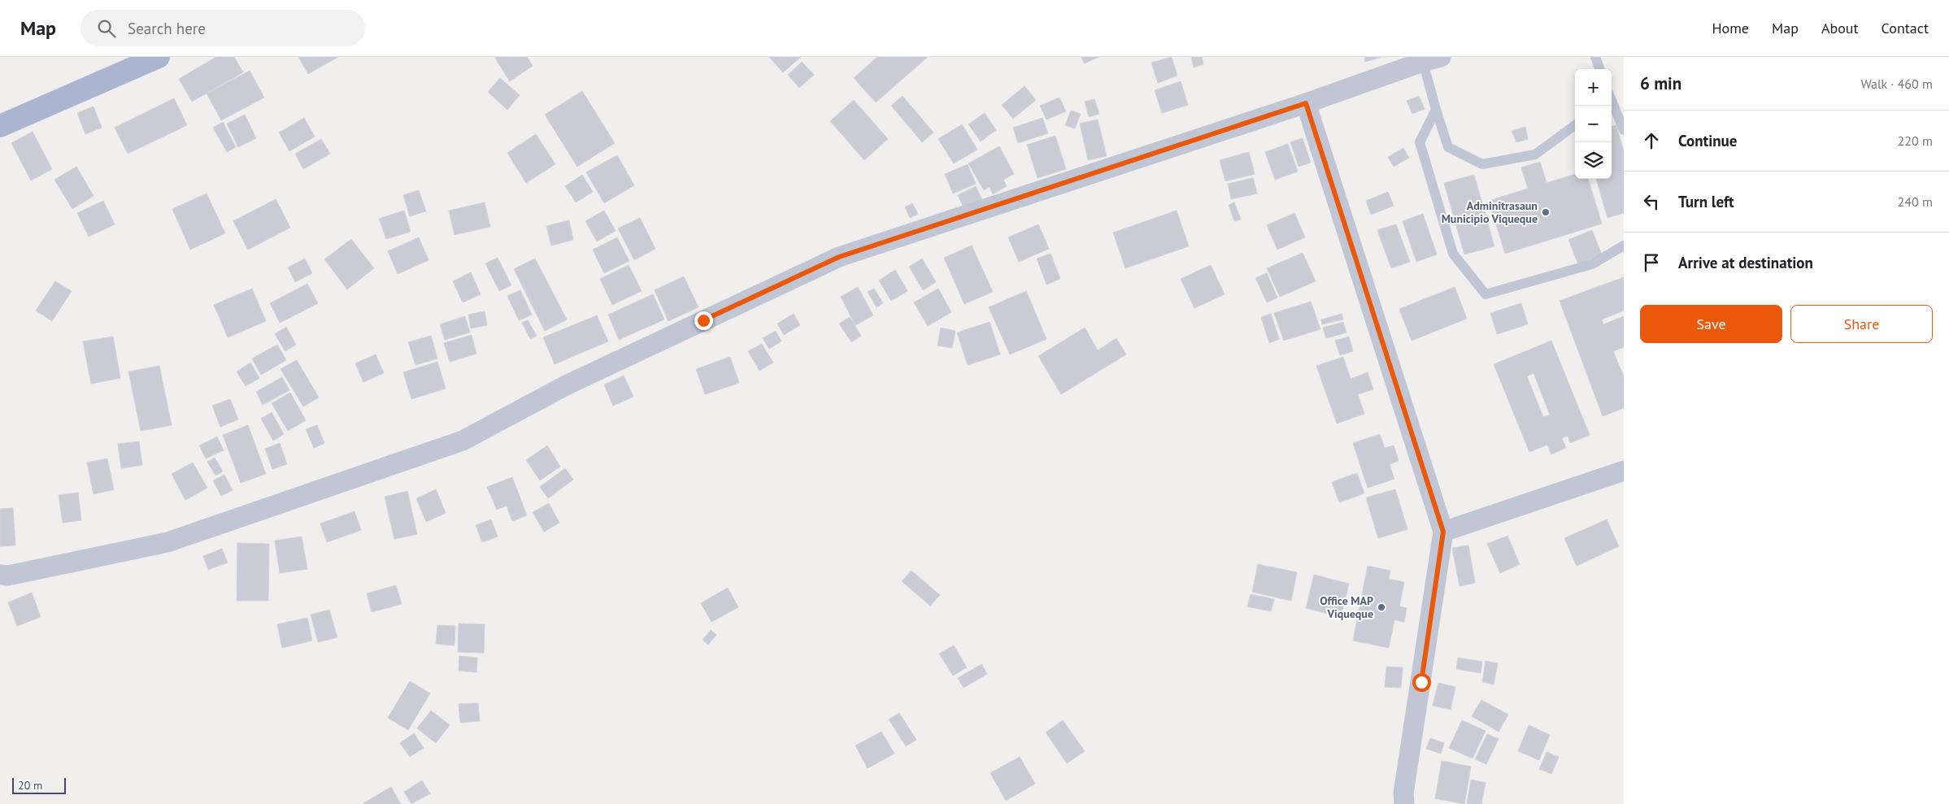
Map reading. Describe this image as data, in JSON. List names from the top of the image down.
{
  "places": ["Adminitrasaun Municipio Viqueque", "Office MAP Viqueque"],
  "scale_bar": "20 m",
  "page": {
    "header": "Map",
    "search": "Search here",
    "nav": [
      "Home",
      "Map",
      "About",
      "Contact"
    ],
    "heading": ["6 min", "Walk · 460 m"],
    "map_buttons": ["+", "−"],
    "list": [
      ["Continue", "220 m"],
      ["Turn left", "240 m"],
      "Arrive at destination"
    ],
    "buttons": ["Save", "Share"],
    "scale": "20 m"
  }
}
